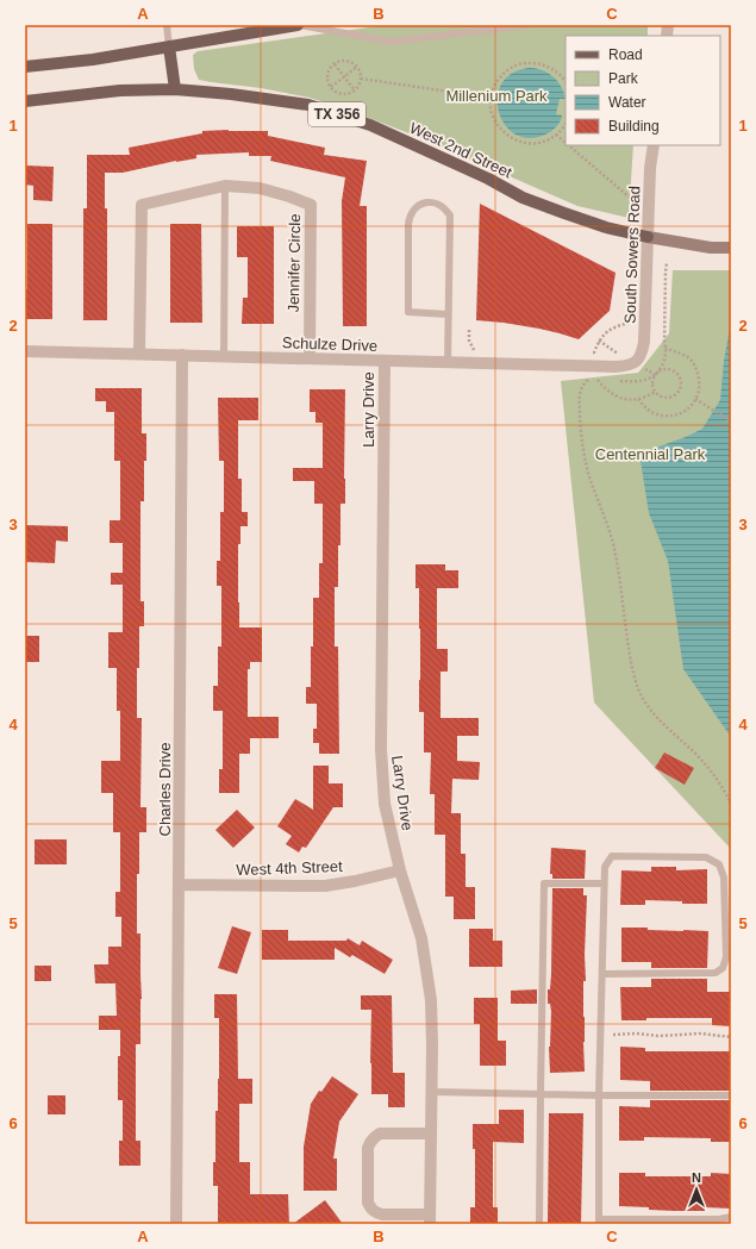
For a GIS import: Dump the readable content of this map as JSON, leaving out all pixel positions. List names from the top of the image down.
{
  "streets": {
    "main road": ["TX 356", "West 2nd Street"],
    "street": [
      "South Sowers Road",
      "Jennifer Circle",
      "Schulze Drive",
      "Larry Drive",
      "Charles Drive",
      "West 4th Street"
    ]
  },
  "crossings": [
    ["TX 356", "West 2nd Street"],
    ["West 2nd Street", "South Sowers Road"],
    ["South Sowers Road", "Schulze Drive"],
    ["Jennifer Circle", "Schulze Drive"],
    ["Schulze Drive", "Larry Drive"],
    ["Schulze Drive", "Charles Drive"],
    ["Larry Drive", "West 4th Street"],
    ["Charles Drive", "West 4th Street"]
  ],
  "parks": ["Millenium Park", "Centennial Park"],
  "legend": [
    "Road",
    "Park",
    "Water",
    "Building"
  ],
  "north": "top",
  "grid": {
    "columns": ["A", "B", "C"],
    "rows": [
      "1",
      "2",
      "3",
      "4",
      "5",
      "6"
    ]
  }
}
